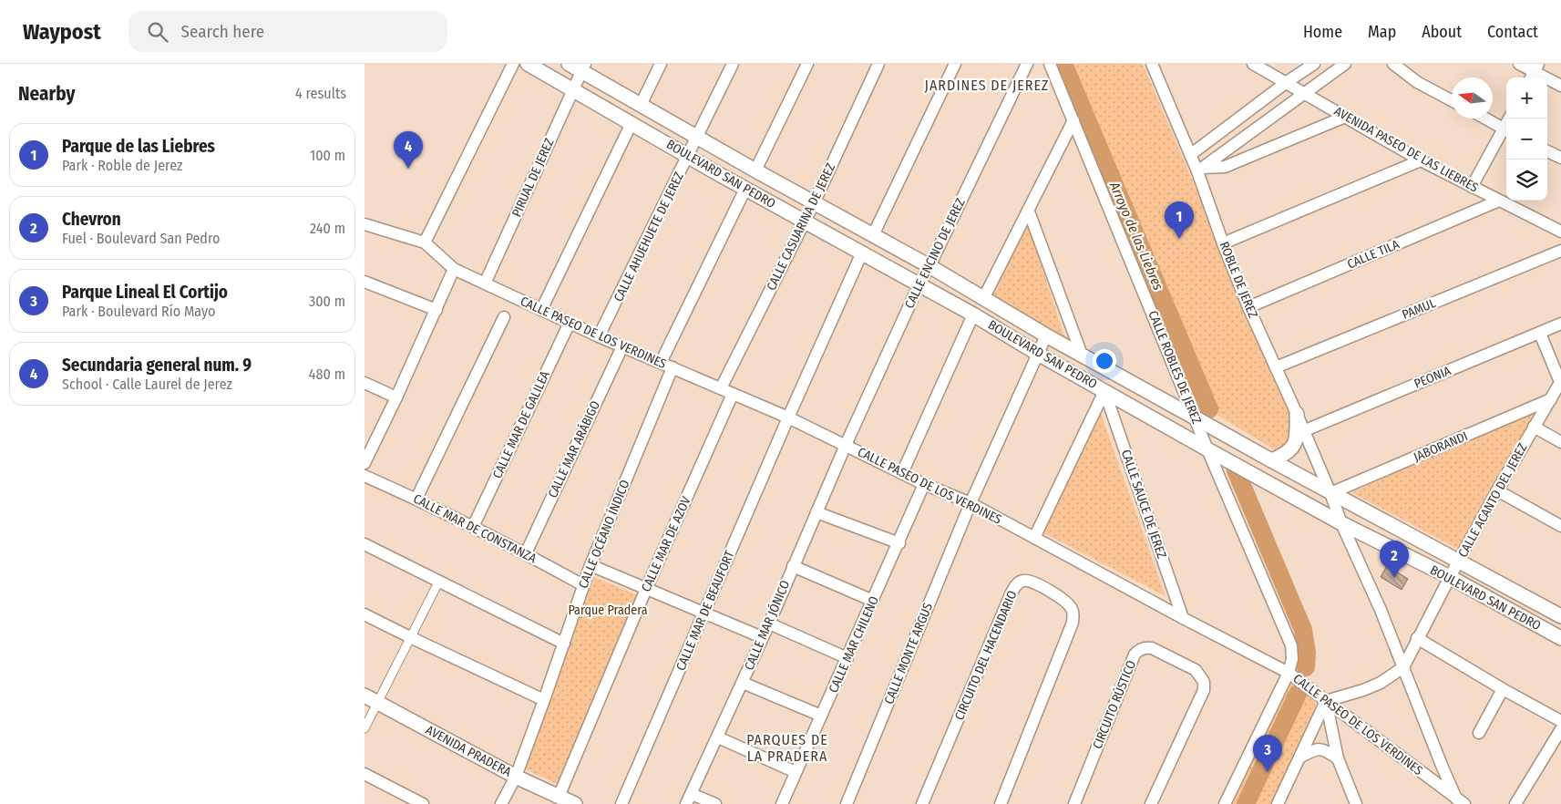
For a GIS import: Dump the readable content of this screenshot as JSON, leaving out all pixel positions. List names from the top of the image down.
{
  "streets": {
    "street": [
      "AVENIDA PASEO DE LAS LIEBRES",
      "BOULEVARD SAN PEDRO",
      "PIRUAL DE JEREZ",
      "CALLE CASUARINA DE JEREZ",
      "CALLE AHUEHUETE DE JEREZ",
      "CALLE ENCINO DE JEREZ",
      "CALLE TILA",
      "ROBLE DE JEREZ",
      "PAMUL",
      "CALLE PASEO DE LOS VERDINES",
      "CALLE ROBLES DE JEREZ",
      "PEONIA",
      "CALLE MAR DE GALILEA",
      "JABORANDI",
      "CALLE MAR ARÁBIGO",
      "CALLE ACANTO DEL JEREZ",
      "CALLE SAUCE DE JEREZ",
      "CALLE MAR DE CONSTANZA",
      "CALLE OCÉANO ÍNDICO",
      "CALLE MAR DE AZOV",
      "CALLE MAR DE BEAUFORT",
      "CALLE MAR JÓNICO",
      "CALLE MAR CHILENO",
      "CALLE MONTE ARGUS",
      "CIRCUITO DEL HACENDARIO",
      "CIRCUITO RÚSTICO",
      "AVENIDA PRADERA"
    ]
  },
  "crossings": [
    ["AVENIDA PASEO DE LAS LIEBRES", "CALLE TILA"],
    ["BOULEVARD SAN PEDRO", "PIRUAL DE JEREZ"],
    ["BOULEVARD SAN PEDRO", "CALLE CASUARINA DE JEREZ"],
    ["BOULEVARD SAN PEDRO", "CALLE AHUEHUETE DE JEREZ"],
    ["BOULEVARD SAN PEDRO", "CALLE ENCINO DE JEREZ"],
    ["BOULEVARD SAN PEDRO", "ROBLE DE JEREZ"],
    ["BOULEVARD SAN PEDRO", "CALLE ROBLES DE JEREZ"],
    ["BOULEVARD SAN PEDRO", "JABORANDI"],
    ["BOULEVARD SAN PEDRO", "CALLE ACANTO DEL JEREZ"],
    ["BOULEVARD SAN PEDRO", "CALLE SAUCE DE JEREZ"],
    ["BOULEVARD SAN PEDRO", "CALLE MAR DE BEAUFORT"],
    ["BOULEVARD SAN PEDRO", "CALLE MONTE ARGUS"],
    ["PIRUAL DE JEREZ", "CALLE PASEO DE LOS VERDINES"],
    ["CALLE CASUARINA DE JEREZ", "CALLE PASEO DE LOS VERDINES"],
    ["CALLE AHUEHUETE DE JEREZ", "CALLE PASEO DE LOS VERDINES"],
    ["CALLE ENCINO DE JEREZ", "CALLE PASEO DE LOS VERDINES"],
    ["CALLE ENCINO DE JEREZ", "CALLE MAR JÓNICO"],
    ["CALLE TILA", "ROBLE DE JEREZ"],
    ["ROBLE DE JEREZ", "PAMUL"],
    ["ROBLE DE JEREZ", "CALLE PASEO DE LOS VERDINES"],
    ["ROBLE DE JEREZ", "PEONIA"],
    ["ROBLE DE JEREZ", "JABORANDI"],
    ["ROBLE DE JEREZ", "CALLE ACANTO DEL JEREZ"],
    ["CALLE PASEO DE LOS VERDINES", "CALLE ROBLES DE JEREZ"],
    ["CALLE PASEO DE LOS VERDINES", "CALLE MAR DE GALILEA"],
    ["CALLE PASEO DE LOS VERDINES", "CALLE MAR ARÁBIGO"],
    ["CALLE PASEO DE LOS VERDINES", "CALLE SAUCE DE JEREZ"],
    ["CALLE PASEO DE LOS VERDINES", "CALLE OCÉANO ÍNDICO"],
    ["CALLE PASEO DE LOS VERDINES", "CALLE MAR DE AZOV"],
    ["CALLE PASEO DE LOS VERDINES", "CALLE MAR DE BEAUFORT"],
    ["CALLE PASEO DE LOS VERDINES", "CALLE MAR JÓNICO"],
    ["CALLE PASEO DE LOS VERDINES", "CALLE MAR CHILENO"],
    ["CALLE PASEO DE LOS VERDINES", "CALLE MONTE ARGUS"],
    ["CALLE MAR DE GALILEA", "CALLE MAR DE CONSTANZA"],
    ["JABORANDI", "CALLE ACANTO DEL JEREZ"],
    ["CALLE MAR ARÁBIGO", "CALLE MAR DE CONSTANZA"],
    ["CALLE MAR DE CONSTANZA", "CALLE OCÉANO ÍNDICO"],
    ["CALLE OCÉANO ÍNDICO", "AVENIDA PRADERA"],
    ["CALLE MAR DE AZOV", "AVENIDA PRADERA"]
  ],
  "districts": ["JARDINES DE JEREZ", "PARQUES DE LA PRADERA"],
  "water": ["Arroyo de las Liebres"],
  "parks": ["Parque Pradera"],
  "north": "left",
  "page": {
    "header": "Waypost",
    "search": "Search here",
    "nav": [
      "Home",
      "Map",
      "About",
      "Contact"
    ],
    "heading": ["Nearby", "4 results"],
    "map_buttons": ["+", "−"],
    "list": [
      {
        "mark": "1",
        "name": "Parque de las Liebres",
        "note": "Park · Roble de Jerez",
        "value": "100 m"
      },
      {
        "mark": "2",
        "name": "Chevron",
        "note": "Fuel · Boulevard San Pedro",
        "value": "240 m"
      },
      {
        "mark": "3",
        "name": "Parque Lineal El Cortijo",
        "note": "Park · Boulevard Río Mayo",
        "value": "300 m"
      },
      {
        "mark": "4",
        "name": "Secundaria general num. 9",
        "note": "School · Calle Laurel de Jerez",
        "value": "480 m"
      }
    ],
    "pins": [
      "4",
      "1",
      "2",
      "3"
    ]
  }
}
